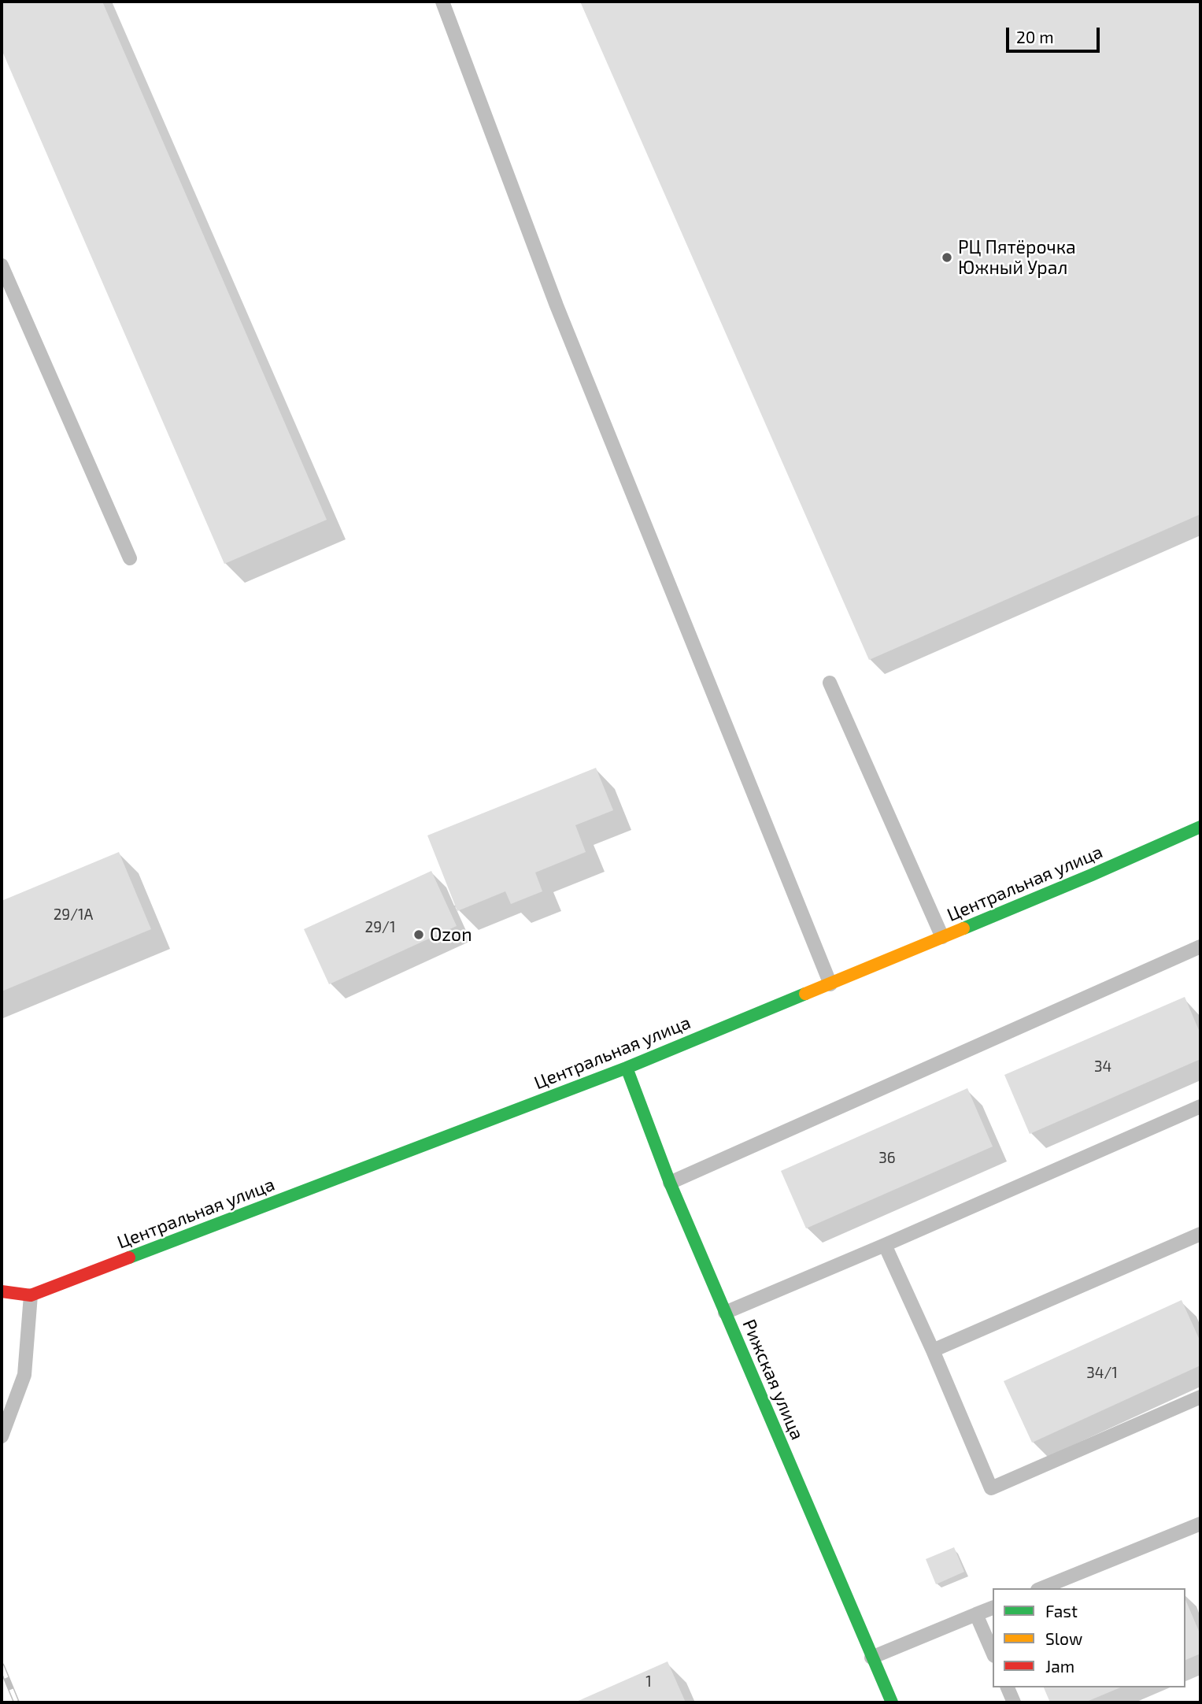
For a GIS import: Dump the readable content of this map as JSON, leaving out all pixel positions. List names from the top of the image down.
{
  "streets": {
    "street": ["Центральная улица", "Рижская улица"]
  },
  "crossings": [
    ["Центральная улица", "Рижская улица"]
  ],
  "places": ["РЦ Пятёрочка Южный Урал", "Ozon"],
  "house_numbers": [
    "29/1А",
    "29/1",
    "34",
    "36",
    "34/1",
    "1"
  ],
  "legend": ["Fast", "Slow", "Jam"],
  "scale_bar": "20 m"
}
